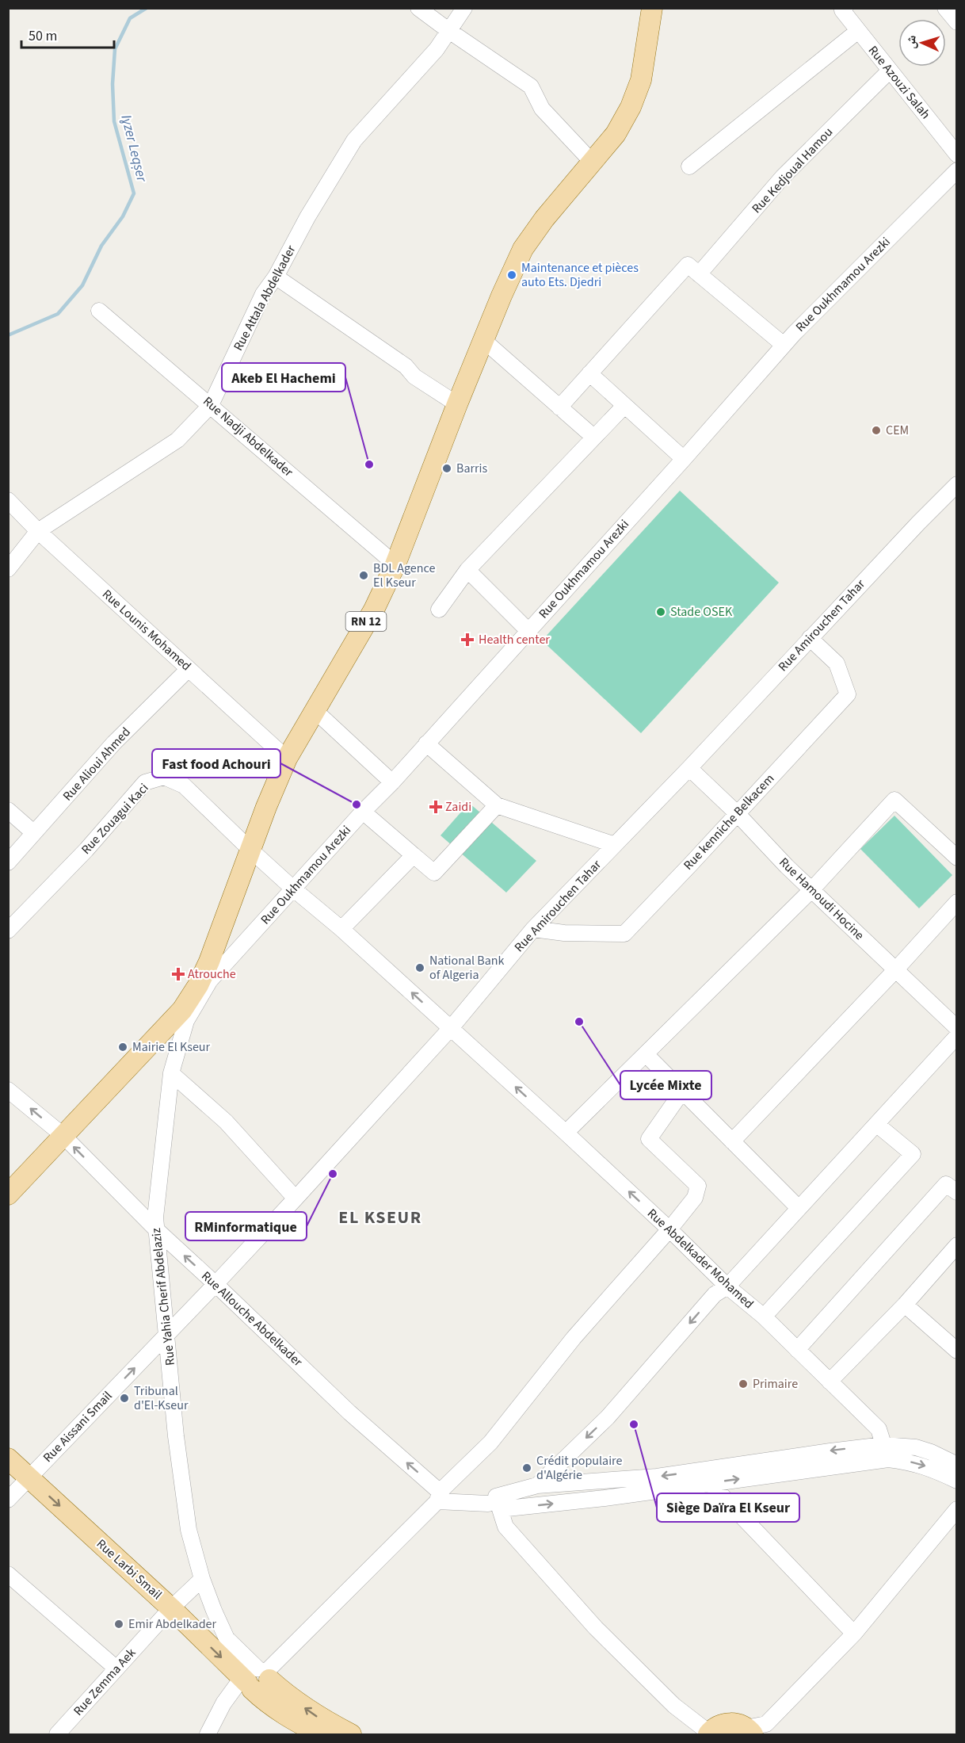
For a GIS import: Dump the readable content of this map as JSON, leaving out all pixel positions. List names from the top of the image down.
{
  "streets": {
    "main road": ["RN 12", "Rue Larbi Smail"],
    "street": [
      "Rue Azouzi Salah",
      "Rue Kedjoual Hamou",
      "Rue Oukhmamou Arezki",
      "Rue Attala Abdelkader",
      "Rue Nadji Abdelkader",
      "Rue Amirouchen Tahar",
      "Rue Lounis Mohamed",
      "Rue Alioui Ahmed",
      "Rue Zouagui Kaci",
      "Rue kenniche Belkacem",
      "Rue Hamoudi Hocine",
      "Rue Abdelkader Mohamed",
      "Rue Yahia Cherif Abdelaziz",
      "Rue Allouche Abdelkader",
      "Rue Aissani Smail",
      "Rue Zemma Aek"
    ]
  },
  "crossings": [
    ["Rue Azouzi Salah", "Rue Kedjoual Hamou"],
    ["Rue Oukhmamou Arezki", "Rue Zouagui Kaci"],
    ["Rue Oukhmamou Arezki", "Rue Yahia Cherif Abdelaziz"],
    ["Rue Attala Abdelkader", "Rue Nadji Abdelkader"],
    ["Rue Attala Abdelkader", "Rue Lounis Mohamed"],
    ["Rue Nadji Abdelkader", "RN 12"],
    ["RN 12", "Rue Lounis Mohamed"],
    ["RN 12", "Rue Alioui Ahmed"],
    ["RN 12", "Rue Zouagui Kaci"],
    ["RN 12", "Rue Allouche Abdelkader"],
    ["Rue Amirouchen Tahar", "Rue kenniche Belkacem"],
    ["Rue Amirouchen Tahar", "Rue Hamoudi Hocine"],
    ["Rue Amirouchen Tahar", "Rue Abdelkader Mohamed"],
    ["Rue Amirouchen Tahar", "Rue Yahia Cherif Abdelaziz"],
    ["Rue Amirouchen Tahar", "Rue Allouche Abdelkader"],
    ["Rue Amirouchen Tahar", "Rue Aissani Smail"],
    ["Rue Lounis Mohamed", "Rue Alioui Ahmed"],
    ["Rue Zouagui Kaci", "Rue Abdelkader Mohamed"],
    ["Rue kenniche Belkacem", "Rue Hamoudi Hocine"],
    ["Rue Yahia Cherif Abdelaziz", "Rue Allouche Abdelkader"],
    ["Rue Yahia Cherif Abdelaziz", "Rue Aissani Smail"],
    ["Rue Yahia Cherif Abdelaziz", "Rue Larbi Smail"],
    ["Rue Yahia Cherif Abdelaziz", "Rue Zemma Aek"],
    ["Rue Aissani Smail", "Rue Larbi Smail"],
    ["Rue Larbi Smail", "Rue Zemma Aek"]
  ],
  "one_way": ["Rue Allouche Abdelkader", "Rue Aissani Smail", "Rue Larbi Smail"],
  "districts": ["EL KSEUR"],
  "water": ["Iɣzer Leqṣer"],
  "places": {
    "other": [
      "Maintenance et pièces auto Ets. Djedri",
      "CEM",
      "Akeb El Hachemi",
      "Barris",
      "BDL Agence El Kseur",
      "Stade OSEK",
      "Fast food Achouri",
      "National Bank of Algeria",
      "Lycée Mixte",
      "Mairie El Kseur",
      "RMinformatique",
      "Primaire",
      "Tribunal d'El-Kseur",
      "Siège Daïra El Kseur",
      "Crédit populaire d'Algérie",
      "Emir Abdelkader"
    ],
    "health": ["Health center", "Zaidi", "Atrouche"]
  },
  "scale_bar": "50 m",
  "north": "left"
}
